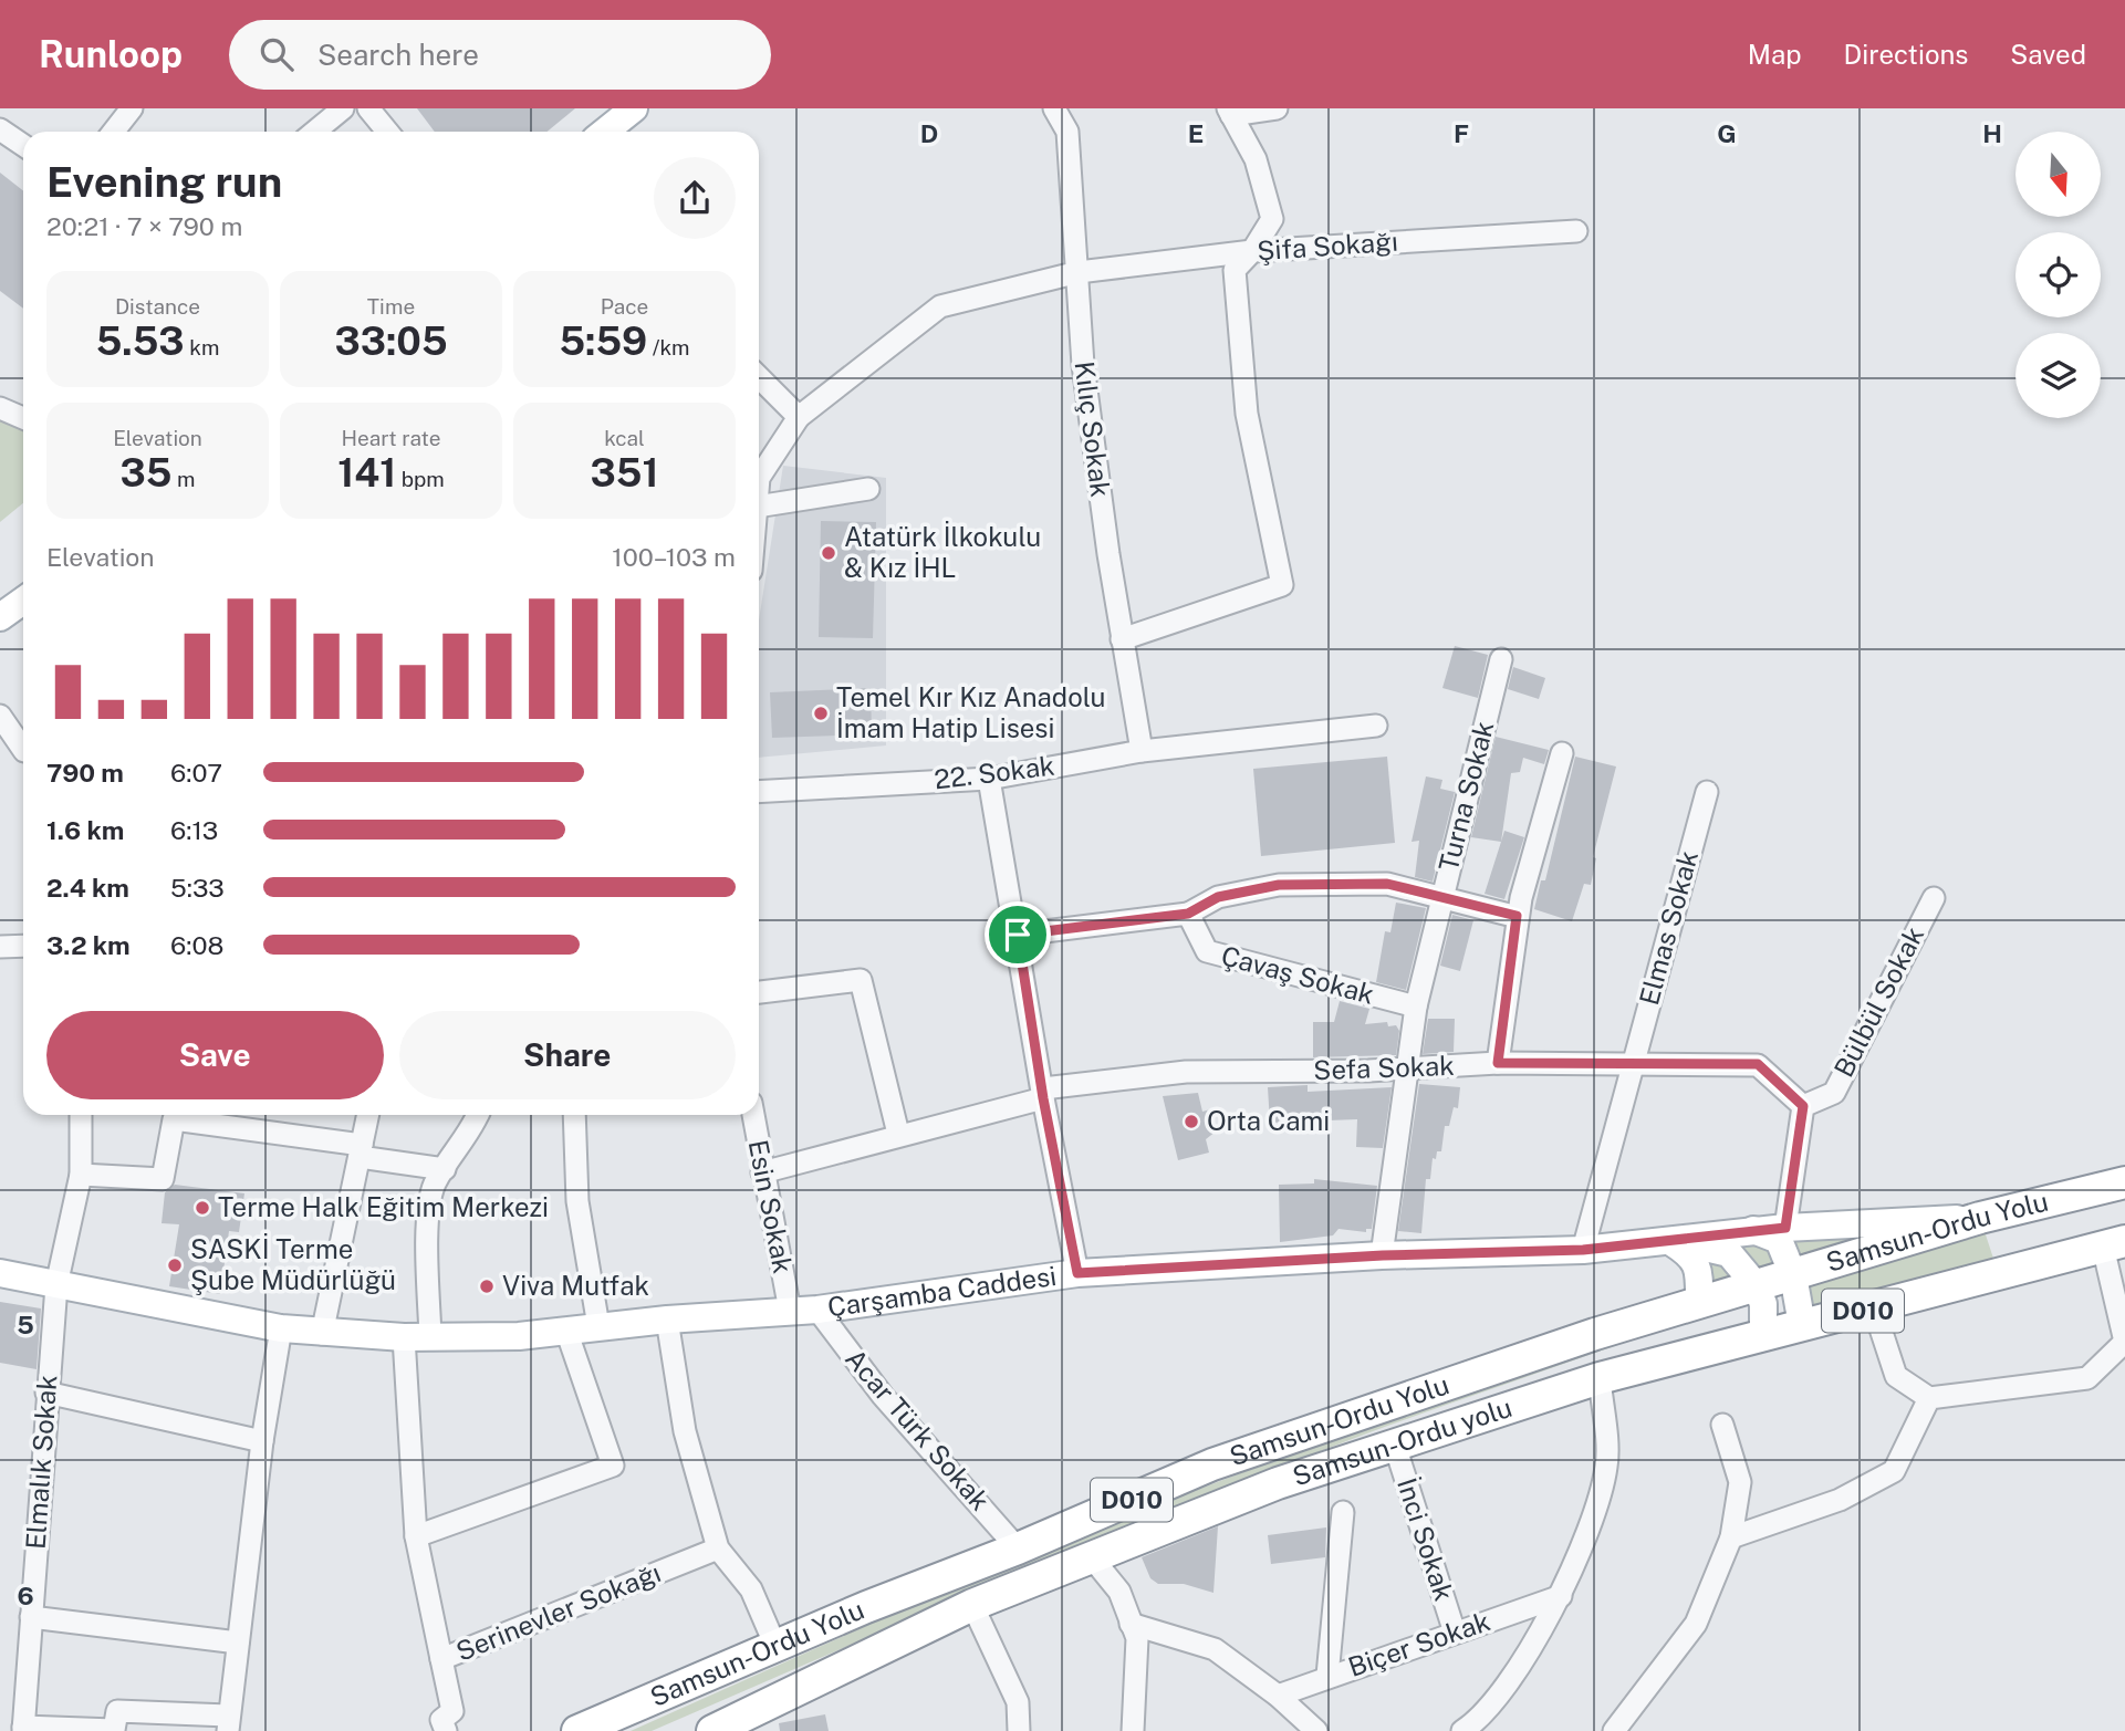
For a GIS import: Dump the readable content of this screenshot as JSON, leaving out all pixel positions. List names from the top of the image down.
{
  "streets": {
    "highway": ["Samsun-Ordu Yolu", "D010", "Samsun-Ordu yolu"],
    "main road": ["Çarşamba Caddesi"],
    "street": [
      "Şifa Sokağı",
      "Kılıç Sokak",
      "22. Sokak",
      "Turna Sokak",
      "Elmas Sokak",
      "Çavaş Sokak",
      "Bülbül Sokak",
      "Sefa Sokak",
      "Esin Sokak",
      "Acar Türk Sokak",
      "Elmalık Sokak",
      "İnci Sokak",
      "Serinevler Sokağı",
      "Biçer Sokak"
    ]
  },
  "crossings": [
    ["Şifa Sokağı", "Kılıç Sokak"],
    ["Kılıç Sokak", "22. Sokak"],
    ["Turna Sokak", "Çavaş Sokak"],
    ["Turna Sokak", "Sefa Sokak"],
    ["Turna Sokak", "Çarşamba Caddesi"],
    ["Elmas Sokak", "Sefa Sokak"],
    ["Elmas Sokak", "Çarşamba Caddesi"],
    ["Bülbül Sokak", "Sefa Sokak"],
    ["Sefa Sokak", "Esin Sokak"],
    ["Esin Sokak", "Çarşamba Caddesi"],
    ["Samsun-Ordu Yolu", "Çarşamba Caddesi"],
    ["Samsun-Ordu Yolu", "Acar Türk Sokak"],
    ["Çarşamba Caddesi", "Acar Türk Sokak"],
    ["Çarşamba Caddesi", "Elmalık Sokak"],
    ["Çarşamba Caddesi", "Serinevler Sokağı"],
    ["Samsun-Ordu yolu", "İnci Sokak"],
    ["İnci Sokak", "Biçer Sokak"]
  ],
  "places": [
    "Atatürk İlkokulu & Kız İHL",
    "Temel Kır Kız Anadolu İmam Hatip Lisesi",
    "Orta Cami",
    "Terme Halk Eğitim Merkezi",
    "SASKİ Terme Şube Müdürlüğü",
    "Viva Mutfak"
  ],
  "north": "bottom",
  "page": {
    "header": "Runloop",
    "search": "Search here",
    "nav": ["Map", "Directions", "Saved"],
    "heading": ["Evening run", "20:21 · 7 × 790 m"],
    "stats": [
      ["Distance", "5.53 km"],
      ["Time", "33:05"],
      ["Pace", "5:59 /km"],
      ["Elevation", "35 m"],
      ["Heart rate", "141 bpm"],
      ["kcal", "351"]
    ],
    "chart": ["Elevation", "100–103 m"],
    "list": [
      {
        "name": "790 m",
        "note": "6:07"
      },
      {
        "name": "1.6 km",
        "note": "6:13"
      },
      {
        "name": "2.4 km",
        "note": "5:33"
      },
      {
        "name": "3.2 km",
        "note": "6:08"
      }
    ],
    "buttons": ["Save", "Share"]
  },
  "grid": {
    "columns": [
      "D",
      "E",
      "F",
      "G",
      "H"
    ],
    "rows": ["5", "6"]
  }
}
